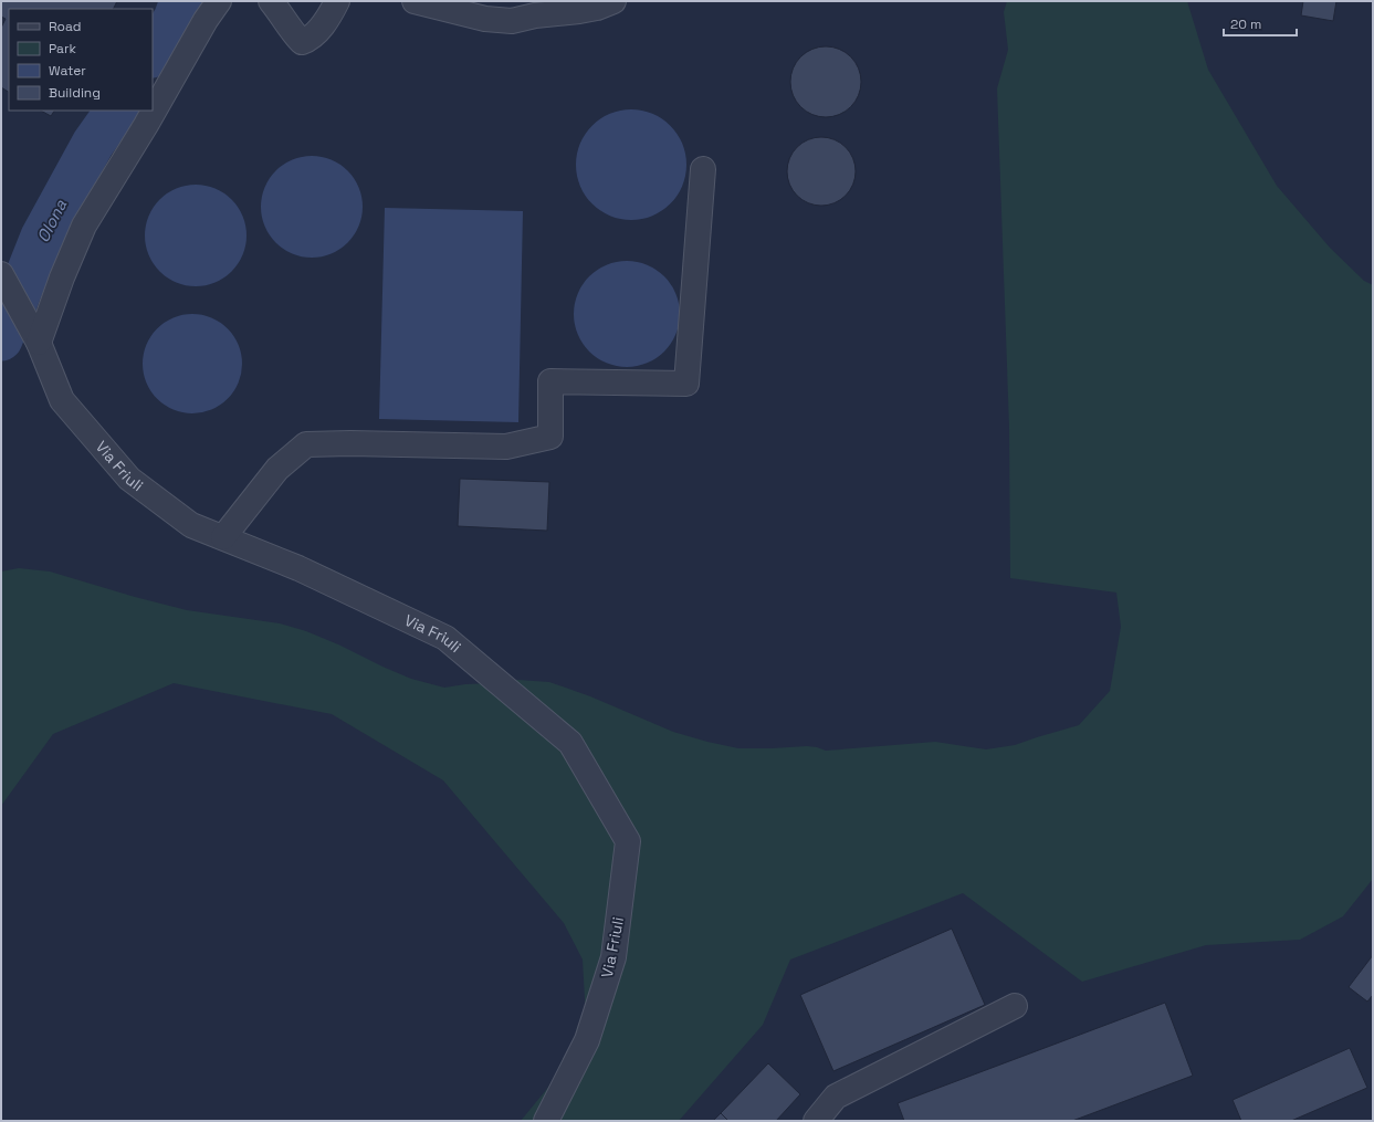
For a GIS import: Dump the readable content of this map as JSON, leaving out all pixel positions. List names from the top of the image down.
{
  "streets": {
    "street": ["Via Friuli"]
  },
  "water": ["Olona"],
  "legend": [
    "Road",
    "Park",
    "Water",
    "Building"
  ],
  "scale_bar": "20 m"
}
